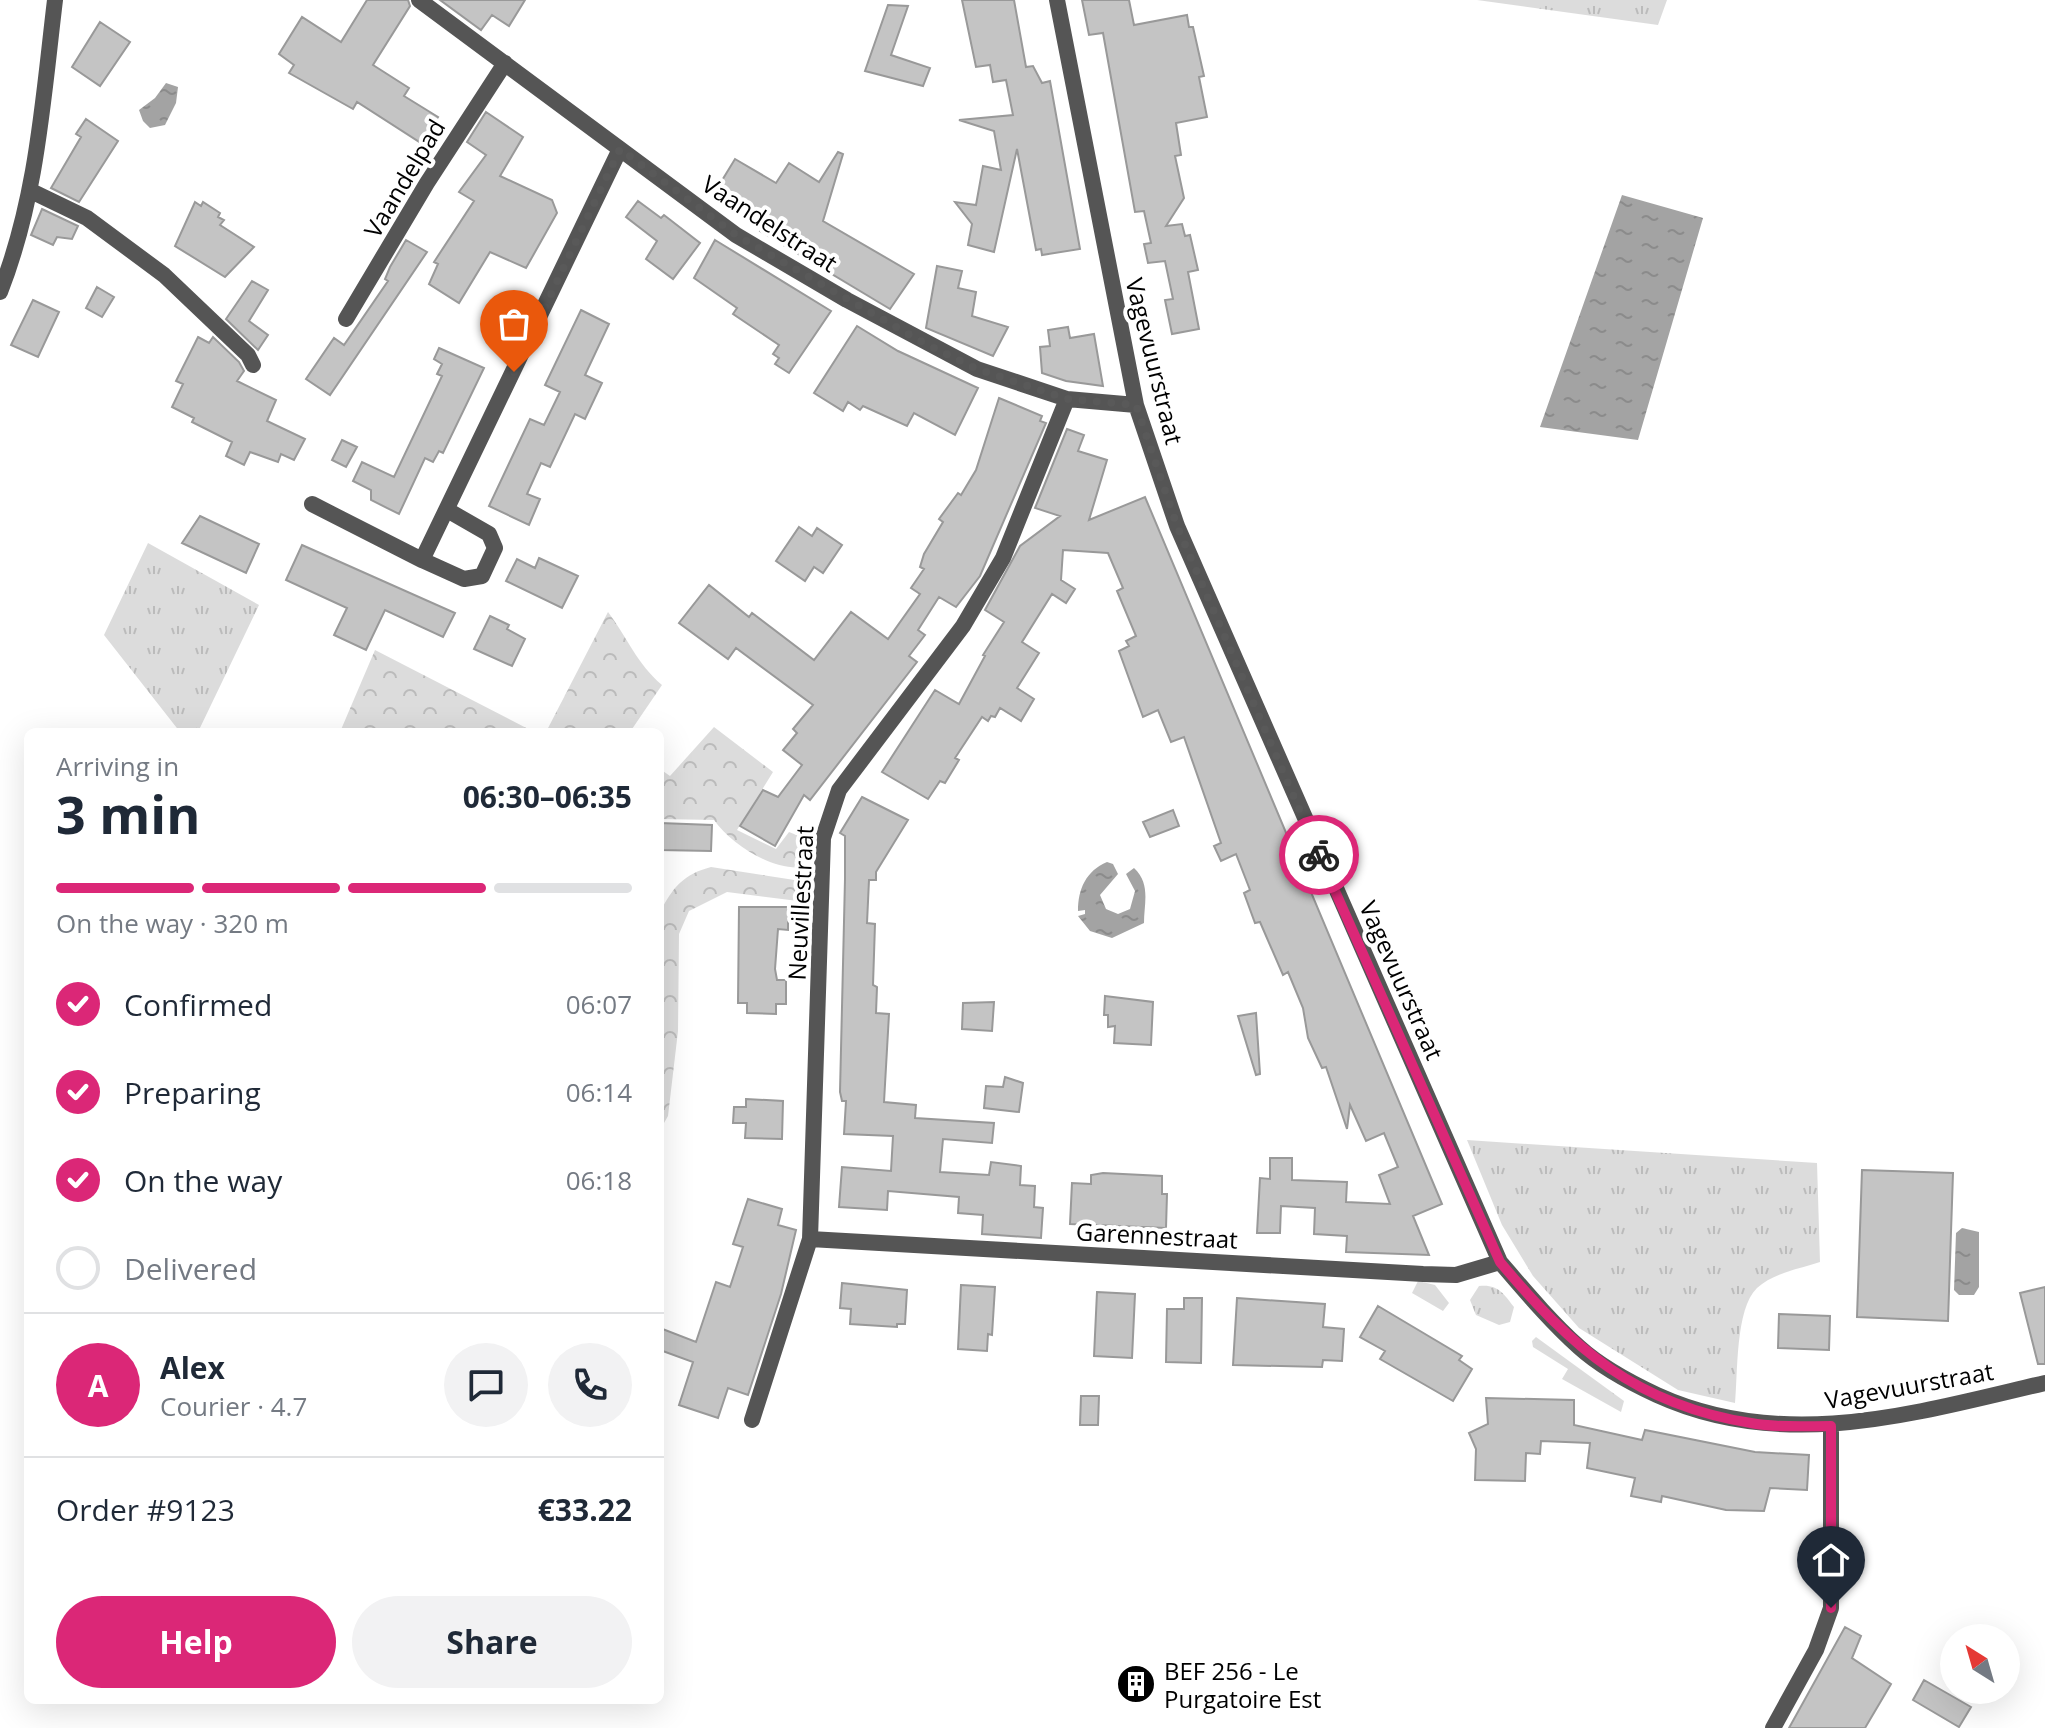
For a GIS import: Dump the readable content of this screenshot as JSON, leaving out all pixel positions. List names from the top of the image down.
{
  "streets": {
    "street": [
      "Vaandelpad",
      "Vaandelstraat",
      "Vagevuurstraat",
      "Neuvillestraat",
      "Garennestraat"
    ]
  },
  "crossings": [
    ["Vaandelpad", "Vaandelstraat"],
    ["Vaandelstraat", "Vagevuurstraat"],
    ["Vaandelstraat", "Neuvillestraat"],
    ["Vagevuurstraat", "Garennestraat"],
    ["Neuvillestraat", "Garennestraat"]
  ],
  "places": {
    "building": ["BEF 256 - Le Purgatoire Est"]
  },
  "north": "top left",
  "page": {
    "heading": ["3 min", "Arriving in", "06:30–06:35"],
    "panel": [
      "Alex",
      "Courier · 4.7",
      "Order #9123",
      "€33.22"
    ],
    "bar": "On the way · 320 m",
    "list": [
      ["Confirmed", "06:07"],
      ["Preparing", "06:14"],
      ["On the way", "06:18"],
      "Delivered"
    ],
    "round": "A",
    "buttons": ["Help", "Share"]
  }
}
